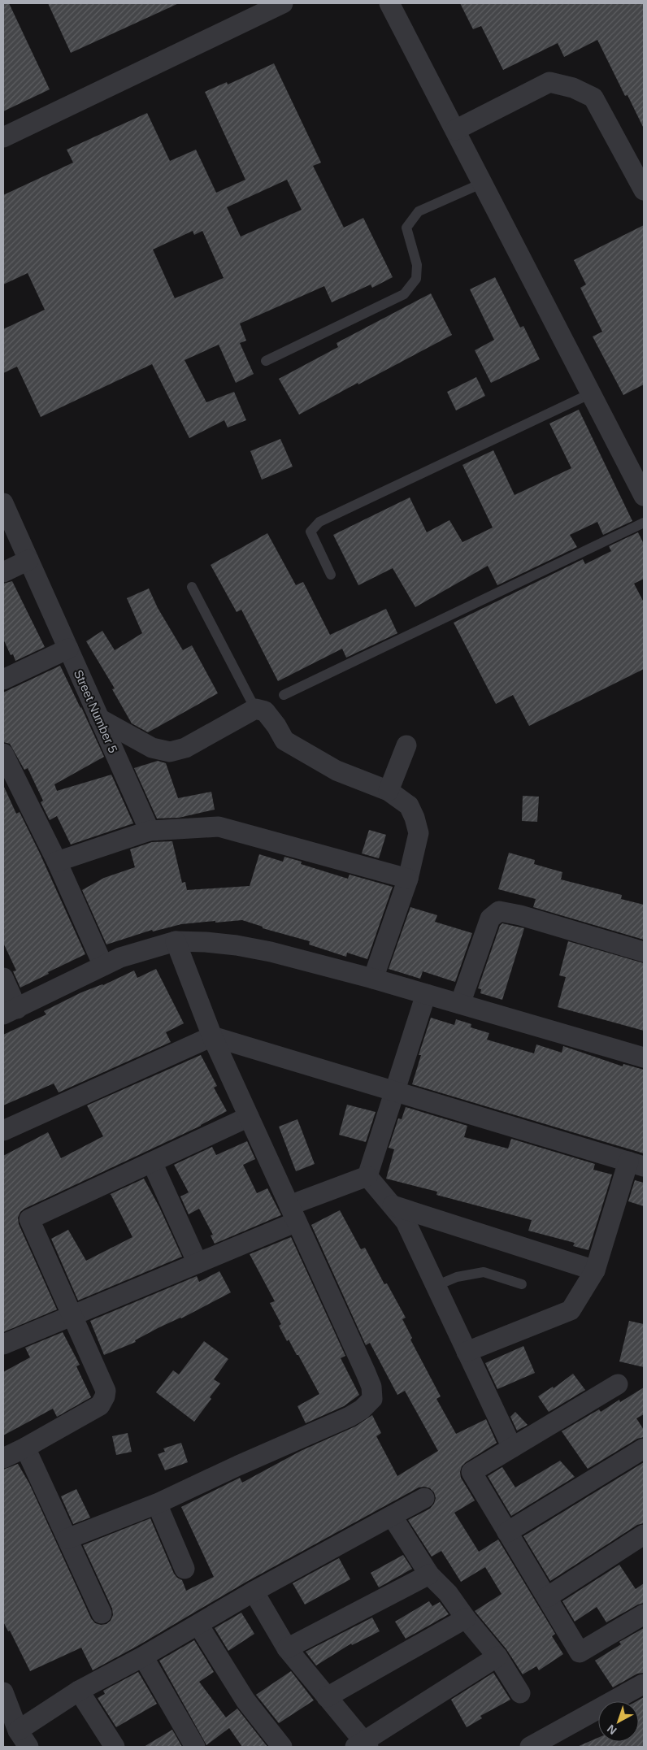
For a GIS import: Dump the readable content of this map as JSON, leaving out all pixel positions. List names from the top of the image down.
{
  "streets": {
    "street": ["Street Number 5"]
  },
  "north": "bottom left"
}
